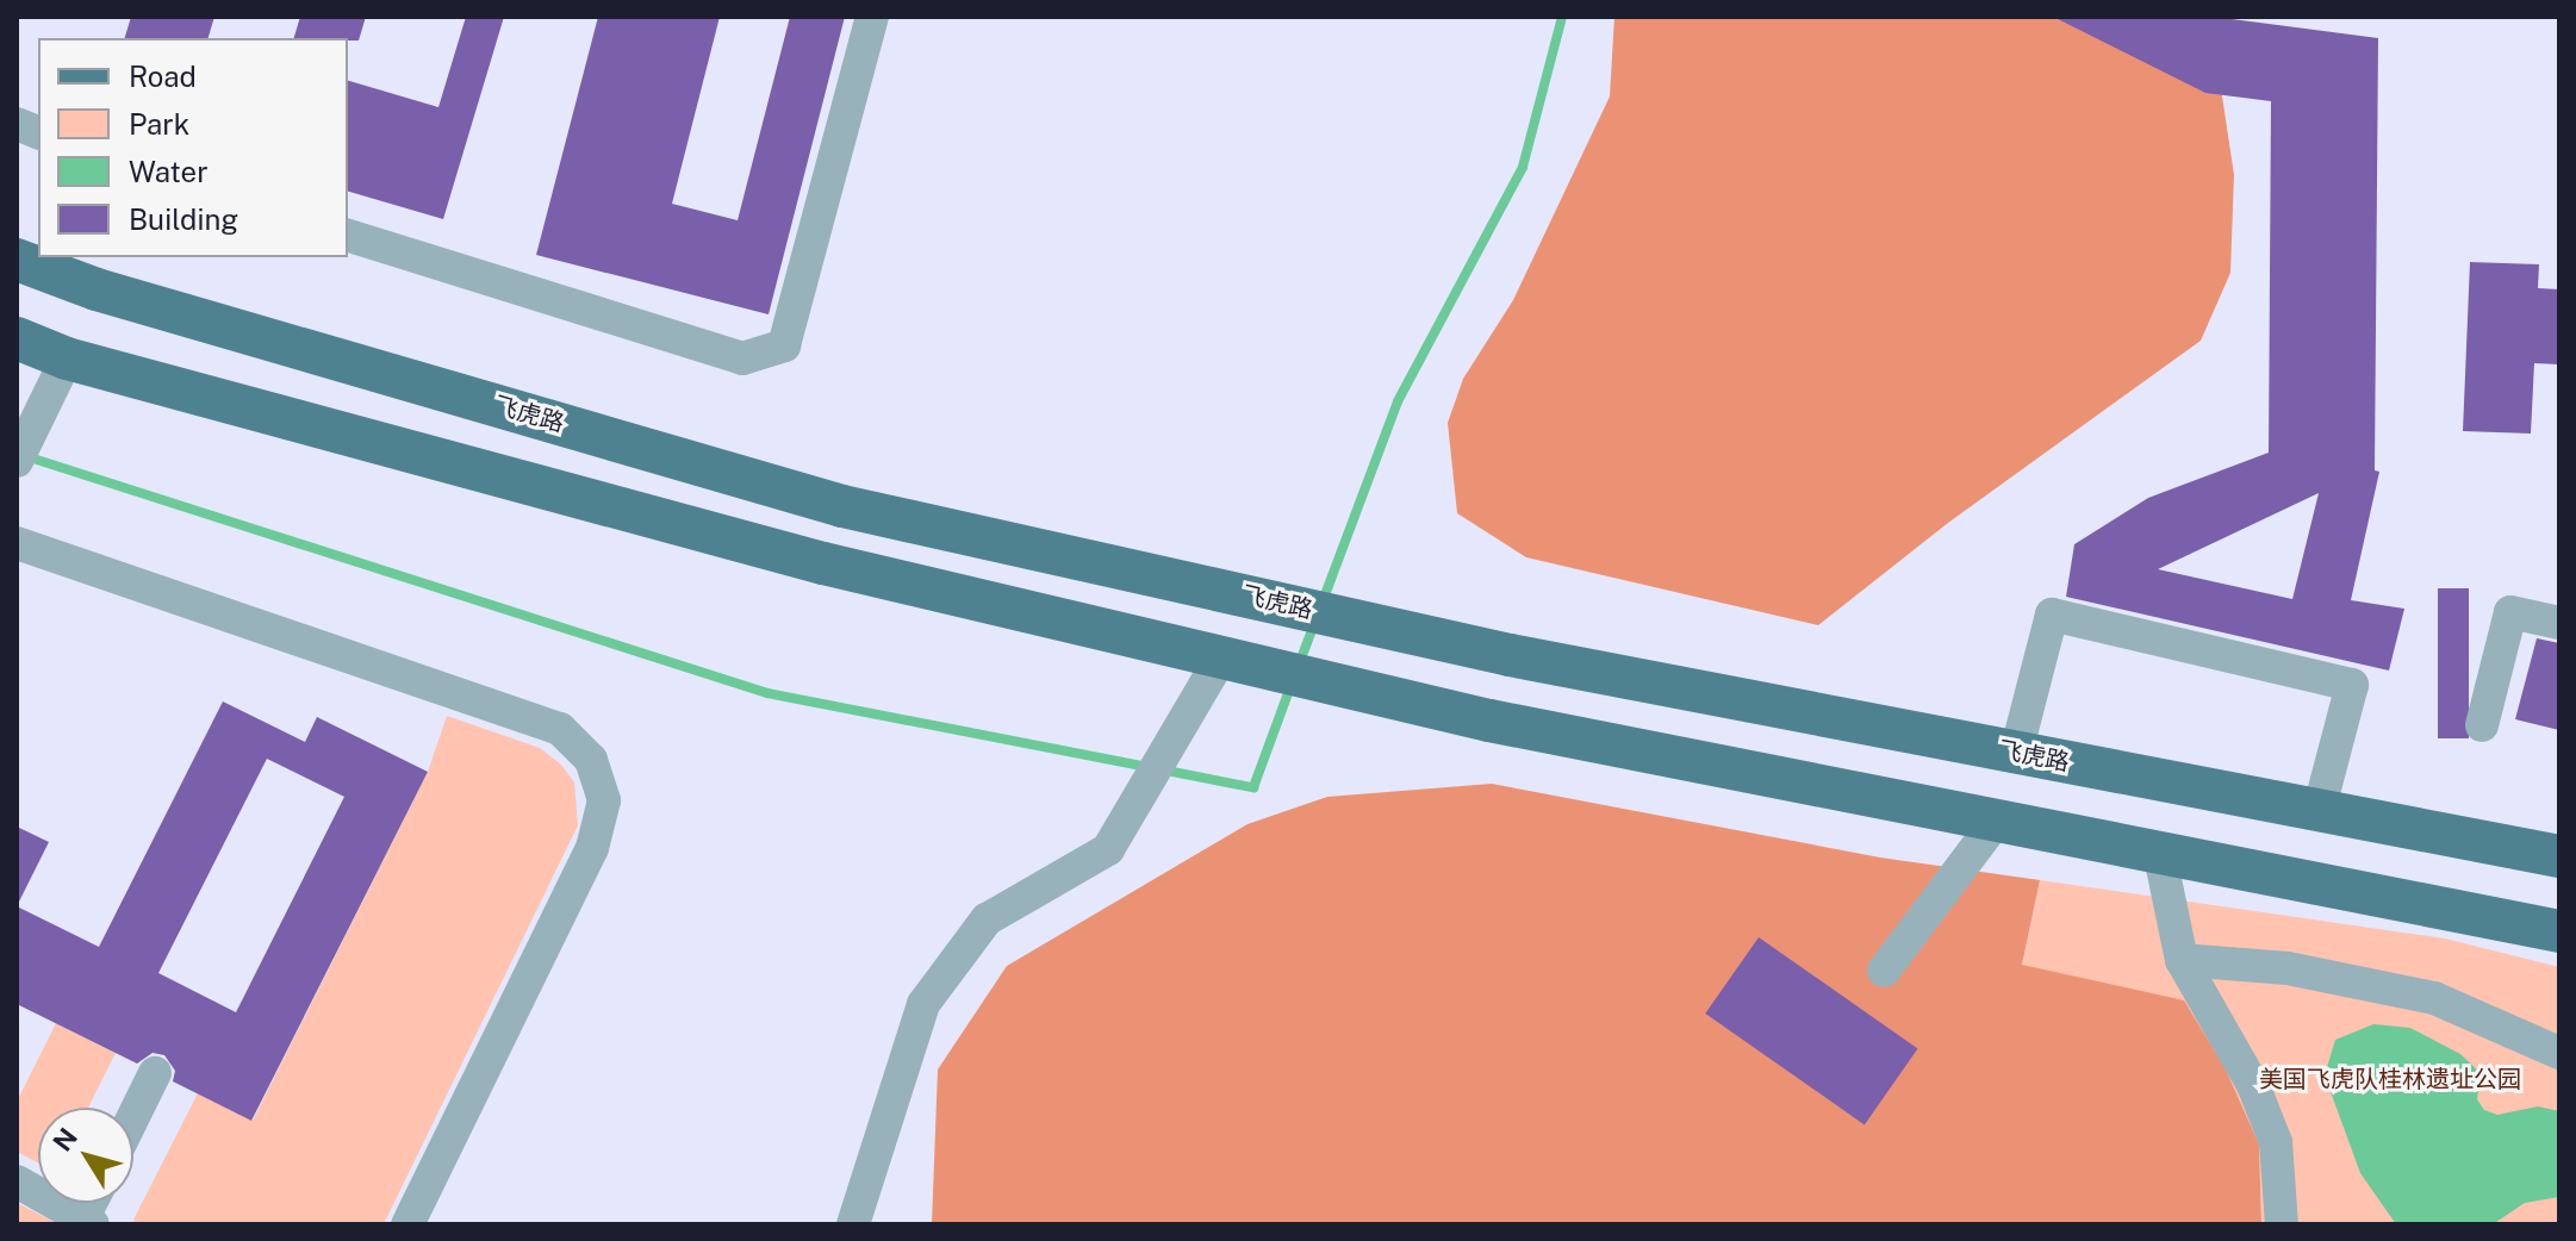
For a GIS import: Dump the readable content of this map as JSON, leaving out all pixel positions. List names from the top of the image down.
{
  "streets": {
    "main road": ["飞虎路"]
  },
  "parks": ["美国飞虎队桂林遗址公园"],
  "legend": [
    "Road",
    "Park",
    "Water",
    "Building"
  ],
  "north": "top left"
}
